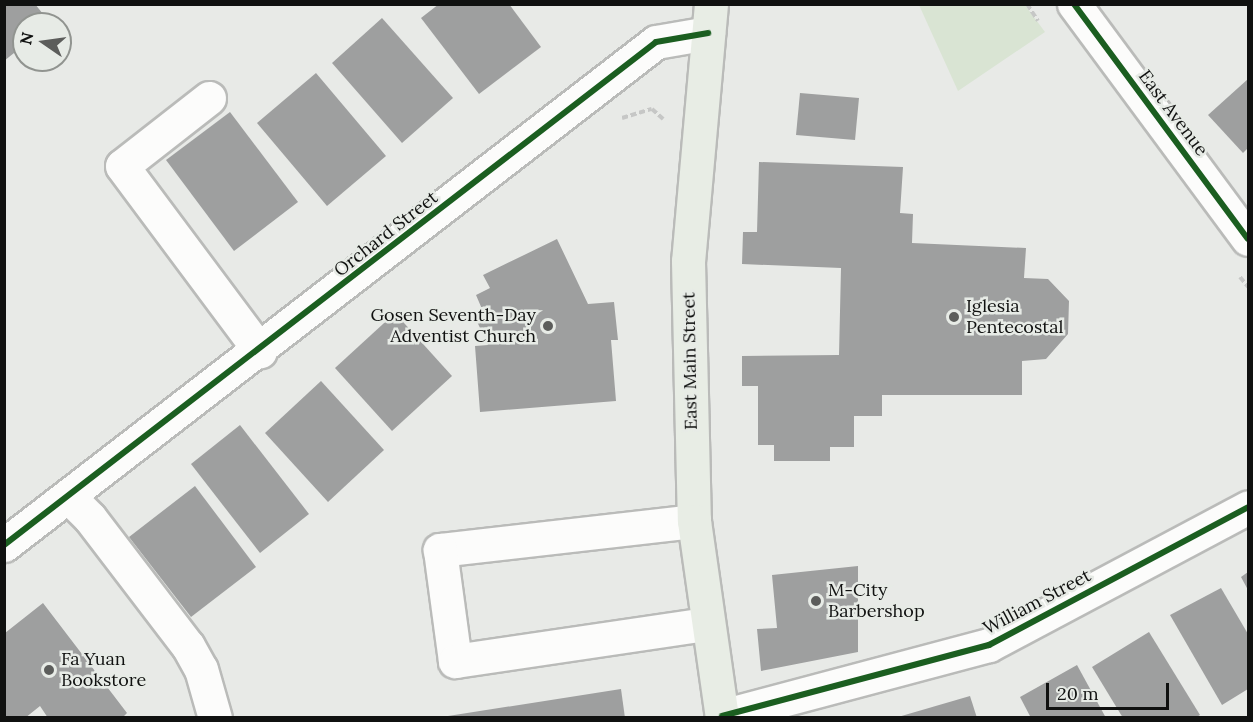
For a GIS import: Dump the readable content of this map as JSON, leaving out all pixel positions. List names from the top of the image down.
{
  "streets": {
    "main road": ["East Main Street"],
    "street": ["East Avenue", "Orchard Street", "William Street"]
  },
  "crossings": [
    ["Orchard Street", "East Main Street"],
    ["East Main Street", "William Street"]
  ],
  "places": [
    "Iglesia Pentecostal",
    "Gosen Seventh-Day Adventist Church",
    "M-City Barbershop",
    "Fa Yuan Bookstore"
  ],
  "scale_bar": "20 m",
  "north": "left"
}
